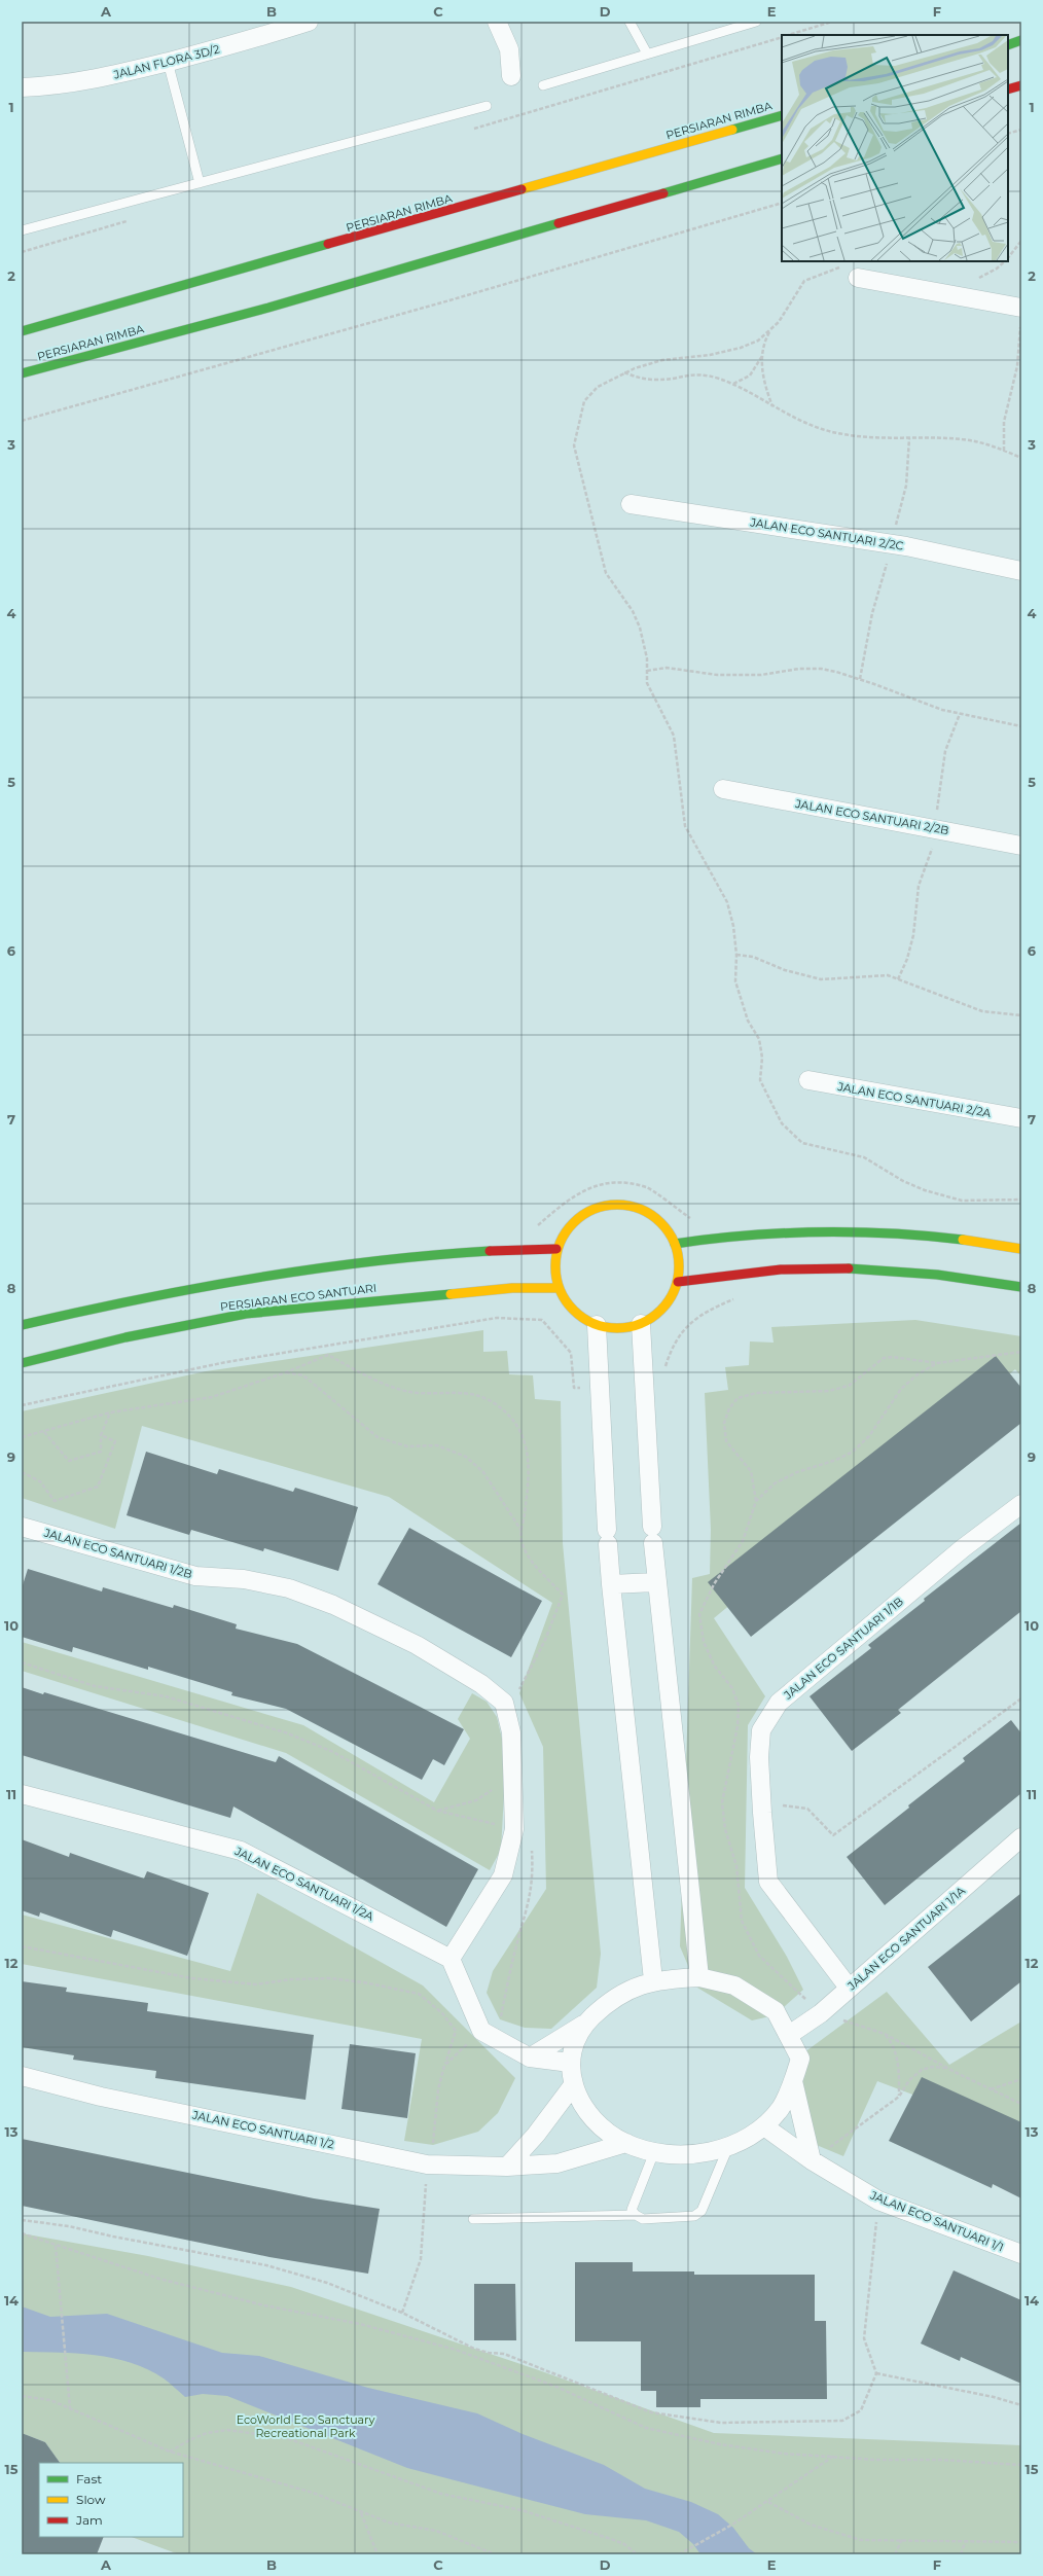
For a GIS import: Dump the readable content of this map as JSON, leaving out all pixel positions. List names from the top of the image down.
{
  "streets": {
    "street": [
      "JALAN FLORA 3D/2",
      "PERSIARAN RIMBA",
      "JALAN ECO SANTUARI 2/2C",
      "JALAN ECO SANTUARI 2/2B",
      "JALAN ECO SANTUARI 2/2A",
      "PERSIARAN ECO SANTUARI",
      "JALAN ECO SANTUARI 1/2B",
      "JALAN ECO SANTUARI 1/1B",
      "JALAN ECO SANTUARI 1/2A",
      "JALAN ECO SANTUARI 1/1A",
      "JALAN ECO SANTUARI 1/2",
      "JALAN ECO SANTUARI 1/1"
    ]
  },
  "crossings": [
    ["JALAN ECO SANTUARI 1/2B", "JALAN ECO SANTUARI 1/2A"],
    ["JALAN ECO SANTUARI 1/1B", "JALAN ECO SANTUARI 1/1A"]
  ],
  "parks": ["EcoWorld Eco Sanctuary Recreational Park"],
  "legend": ["Fast", "Slow", "Jam"],
  "grid": {
    "columns": [
      "A",
      "B",
      "C",
      "D",
      "E",
      "F"
    ],
    "rows": [
      "1",
      "2",
      "3",
      "4",
      "5",
      "6",
      "7",
      "8",
      "9",
      "10",
      "11",
      "12",
      "13",
      "14",
      "15"
    ]
  }
}
